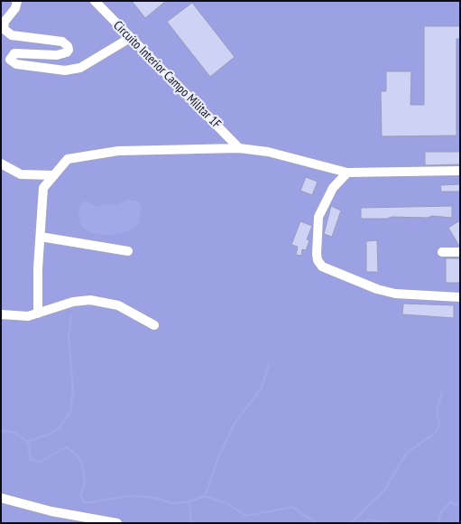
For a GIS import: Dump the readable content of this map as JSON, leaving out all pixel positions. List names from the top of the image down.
{
  "streets": {
    "street": ["Circuito Interior Campo Militar 1F"]
  }
}
